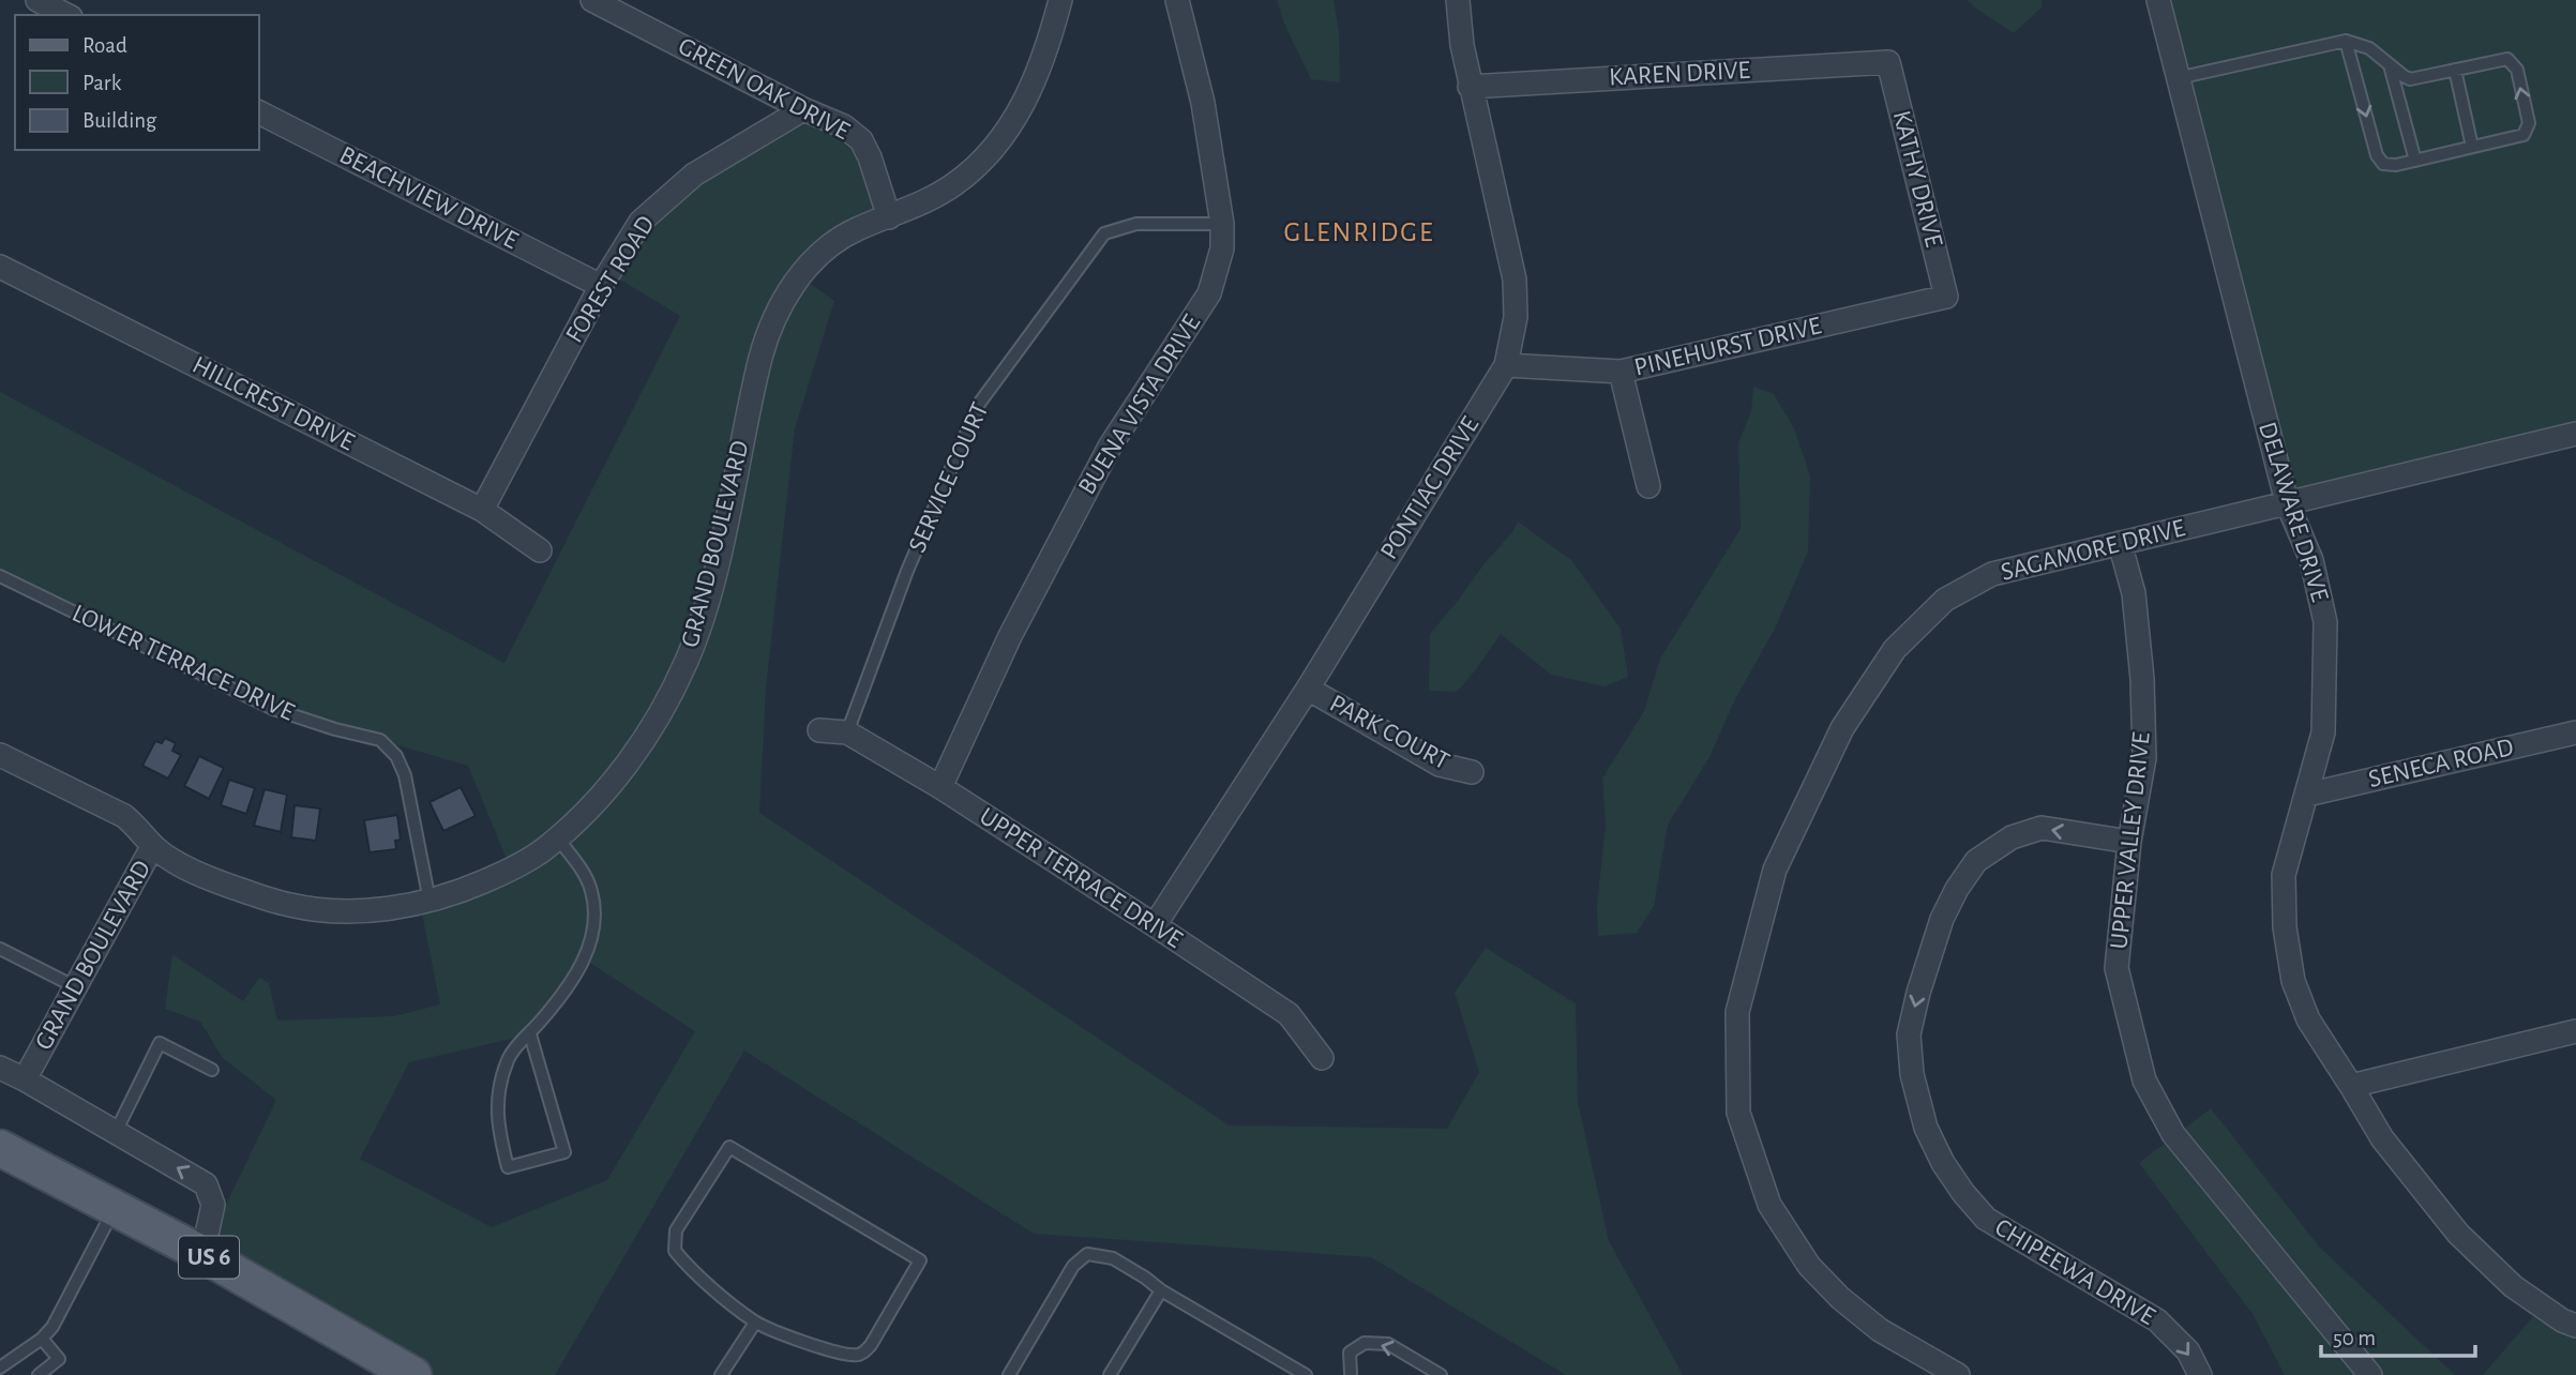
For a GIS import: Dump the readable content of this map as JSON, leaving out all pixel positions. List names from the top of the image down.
{
  "streets": {
    "main road": ["US 6"],
    "street": [
      "KAREN DRIVE",
      "GREEN OAK DRIVE",
      "KATHY DRIVE",
      "BEACHVIEW DRIVE",
      "FOREST ROAD",
      "PINEHURST DRIVE",
      "HILLCREST DRIVE",
      "BUENA VISTA DRIVE",
      "PONTIAC DRIVE",
      "DELAWARE DRIVE",
      "GRAND BOULEVARD",
      "SAGAMORE DRIVE",
      "PARK COURT",
      "SENECA ROAD",
      "UPPER VALLEY DRIVE",
      "UPPER TERRACE DRIVE",
      "CHIPEEWA DRIVE"
    ],
    "lane": ["SERVICE COURT", "LOWER TERRACE DRIVE"]
  },
  "crossings": [
    ["KAREN DRIVE", "KATHY DRIVE"],
    ["KAREN DRIVE", "PONTIAC DRIVE"],
    ["GREEN OAK DRIVE", "FOREST ROAD"],
    ["GREEN OAK DRIVE", "GRAND BOULEVARD"],
    ["KATHY DRIVE", "PINEHURST DRIVE"],
    ["BEACHVIEW DRIVE", "FOREST ROAD"],
    ["FOREST ROAD", "HILLCREST DRIVE"],
    ["PINEHURST DRIVE", "PONTIAC DRIVE"],
    ["BUENA VISTA DRIVE", "SERVICE COURT"],
    ["BUENA VISTA DRIVE", "UPPER TERRACE DRIVE"],
    ["SERVICE COURT", "UPPER TERRACE DRIVE"],
    ["PONTIAC DRIVE", "PARK COURT"],
    ["PONTIAC DRIVE", "UPPER TERRACE DRIVE"],
    ["DELAWARE DRIVE", "SAGAMORE DRIVE"],
    ["DELAWARE DRIVE", "SENECA ROAD"],
    ["GRAND BOULEVARD", "LOWER TERRACE DRIVE"],
    ["GRAND BOULEVARD", "US 6"],
    ["SAGAMORE DRIVE", "UPPER VALLEY DRIVE"],
    ["UPPER VALLEY DRIVE", "CHIPEEWA DRIVE"]
  ],
  "districts": ["GLENRIDGE"],
  "legend": ["Road", "Park", "Building"],
  "scale_bar": "50 m"
}
